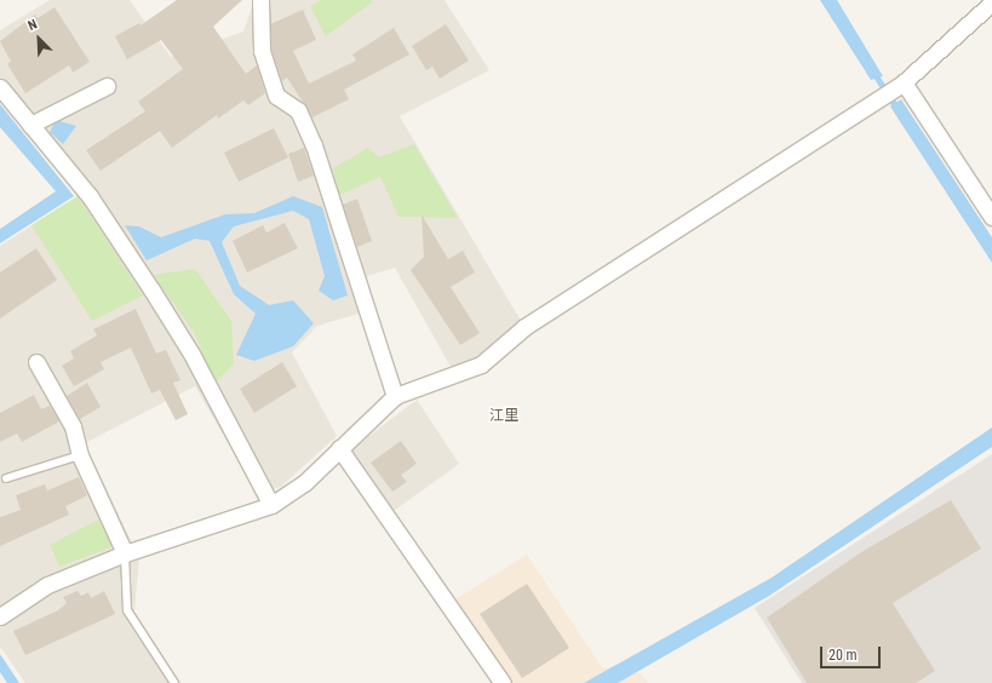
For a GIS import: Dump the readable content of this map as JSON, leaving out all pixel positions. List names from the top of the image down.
{
  "districts": ["江里"],
  "scale_bar": "20 m",
  "north": "top left"
}
